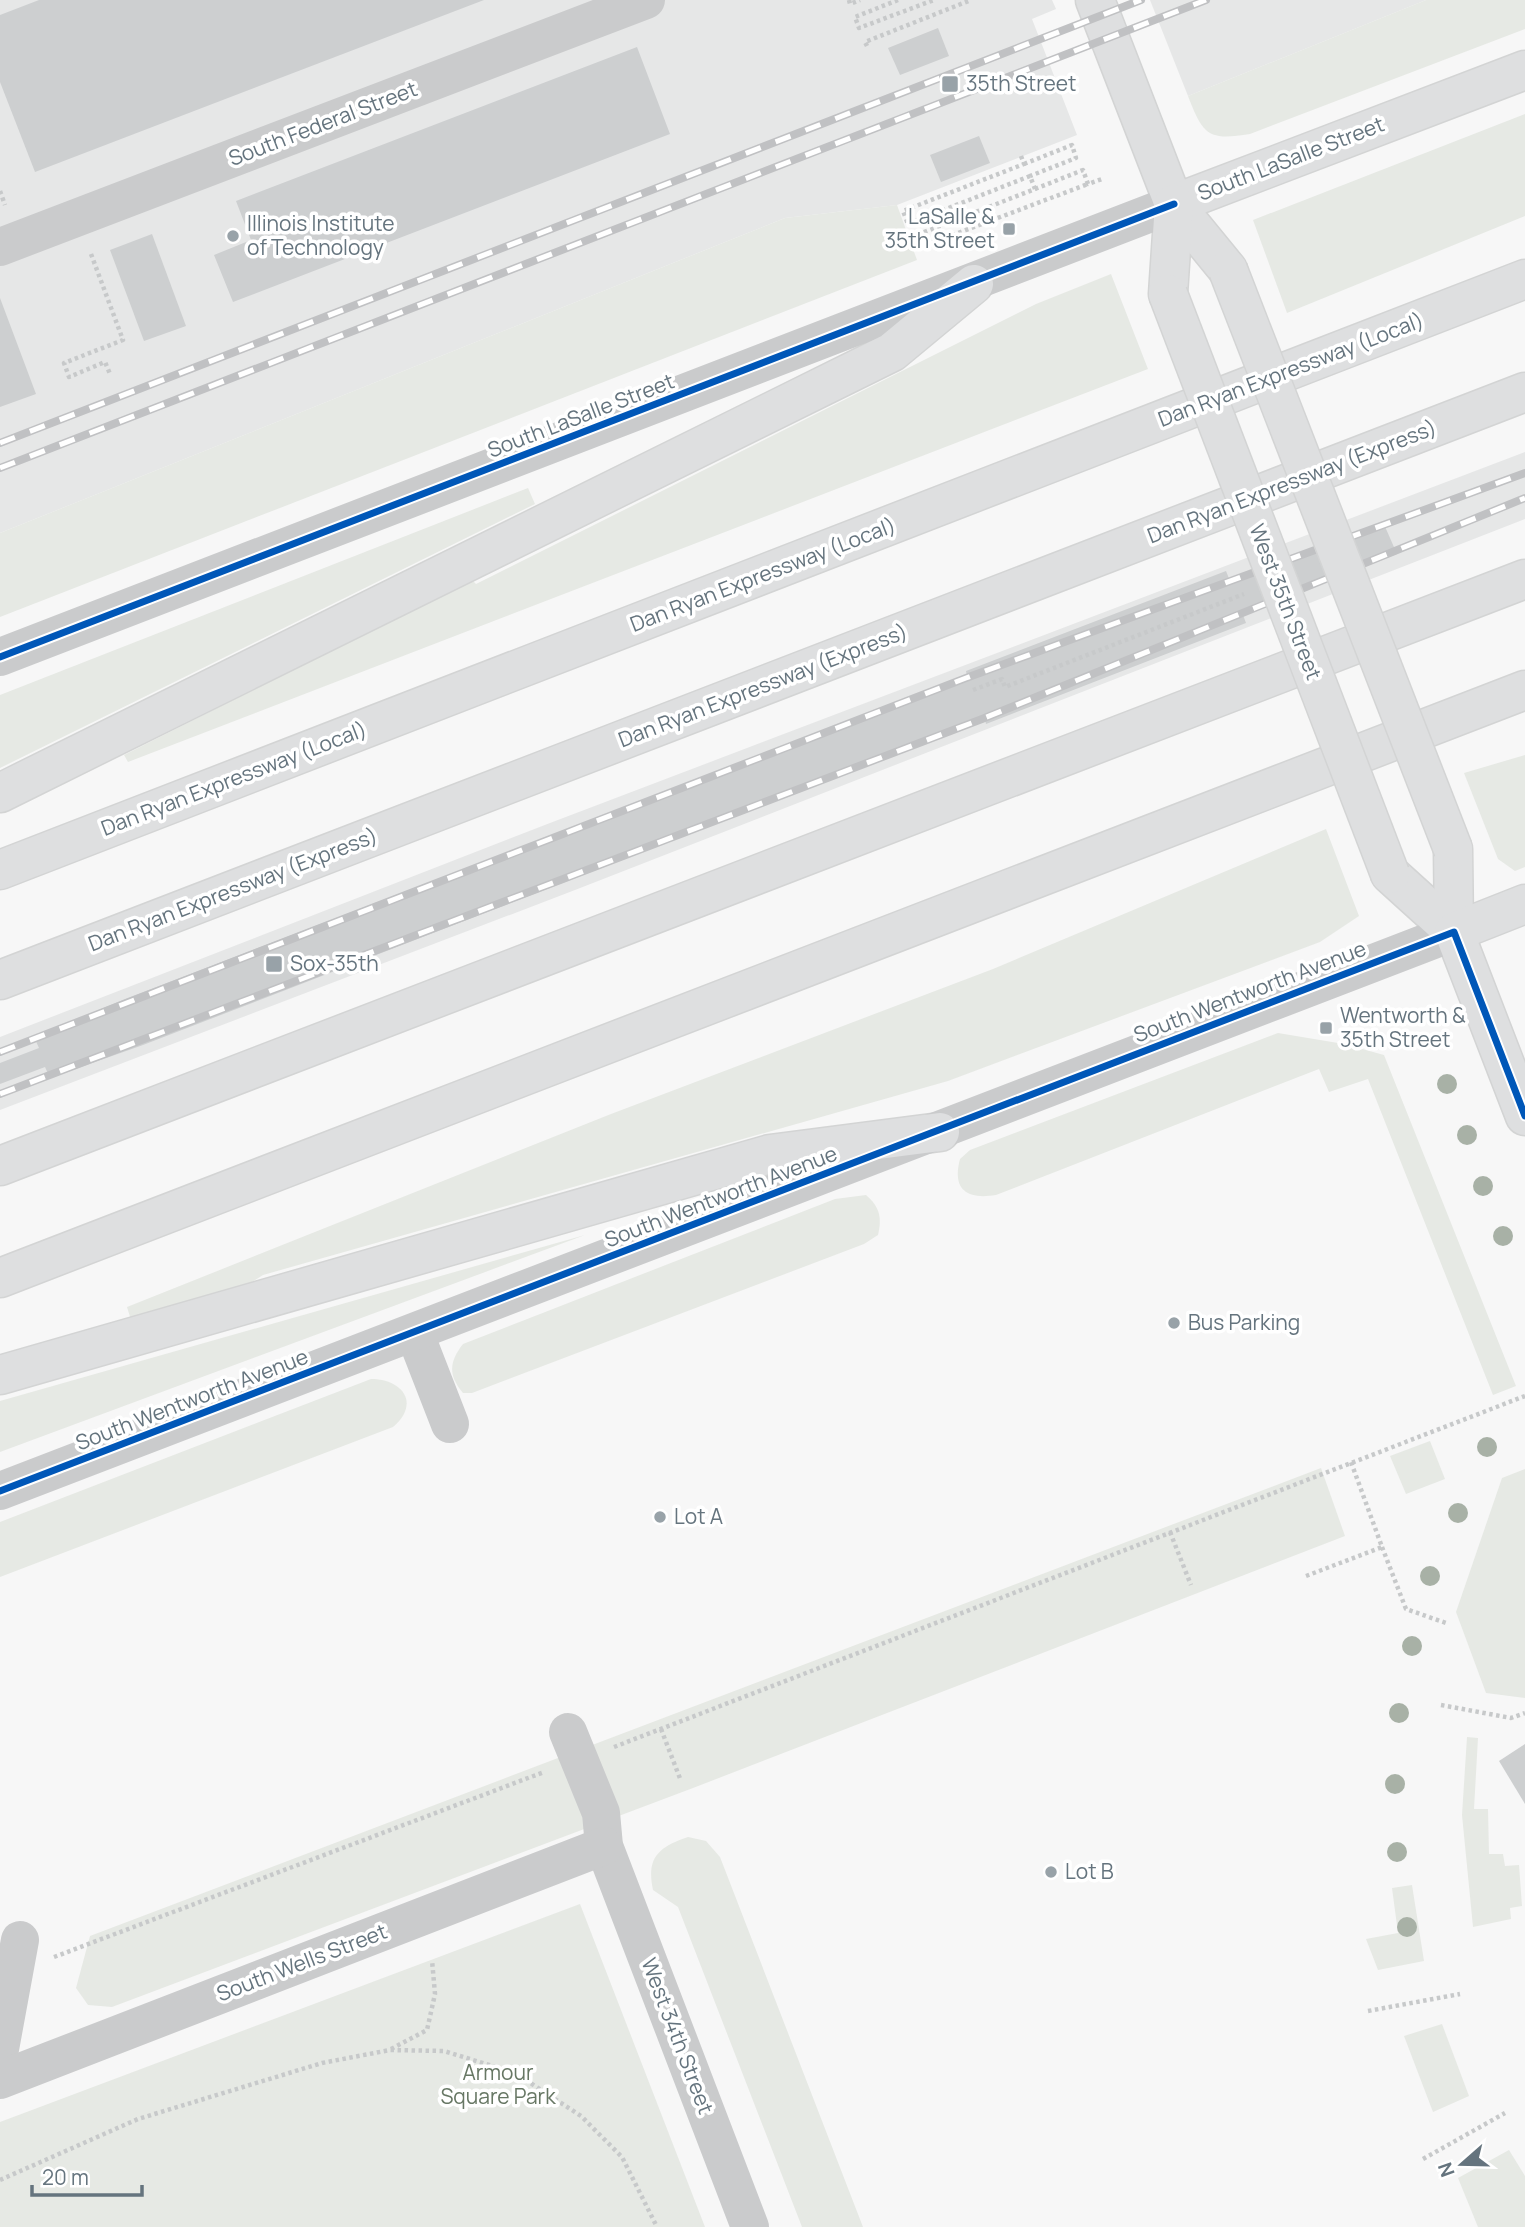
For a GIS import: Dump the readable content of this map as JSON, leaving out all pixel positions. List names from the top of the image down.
{
  "streets": {
    "main road": [
      "South LaSalle Street",
      "Dan Ryan Expressway (Local)",
      "Dan Ryan Expressway (Express)",
      "West 35th Street",
      "South Wentworth Avenue"
    ],
    "street": ["South Federal Street", "South Wells Street", "West 34th Street"]
  },
  "crossings": [
    ["South LaSalle Street", "West 35th Street"],
    ["West 35th Street", "South Wentworth Avenue"],
    ["South Wells Street", "West 34th Street"]
  ],
  "parks": ["Armour Square Park"],
  "places": {
    "transit": [
      "35th Street",
      "LaSalle & 35th Street",
      "Sox-35th",
      "Wentworth & 35th Street"
    ],
    "other": [
      "Illinois Institute of Technology",
      "Bus Parking",
      "Lot A",
      "Lot B"
    ]
  },
  "scale_bar": "20 m",
  "north": "left"
}
